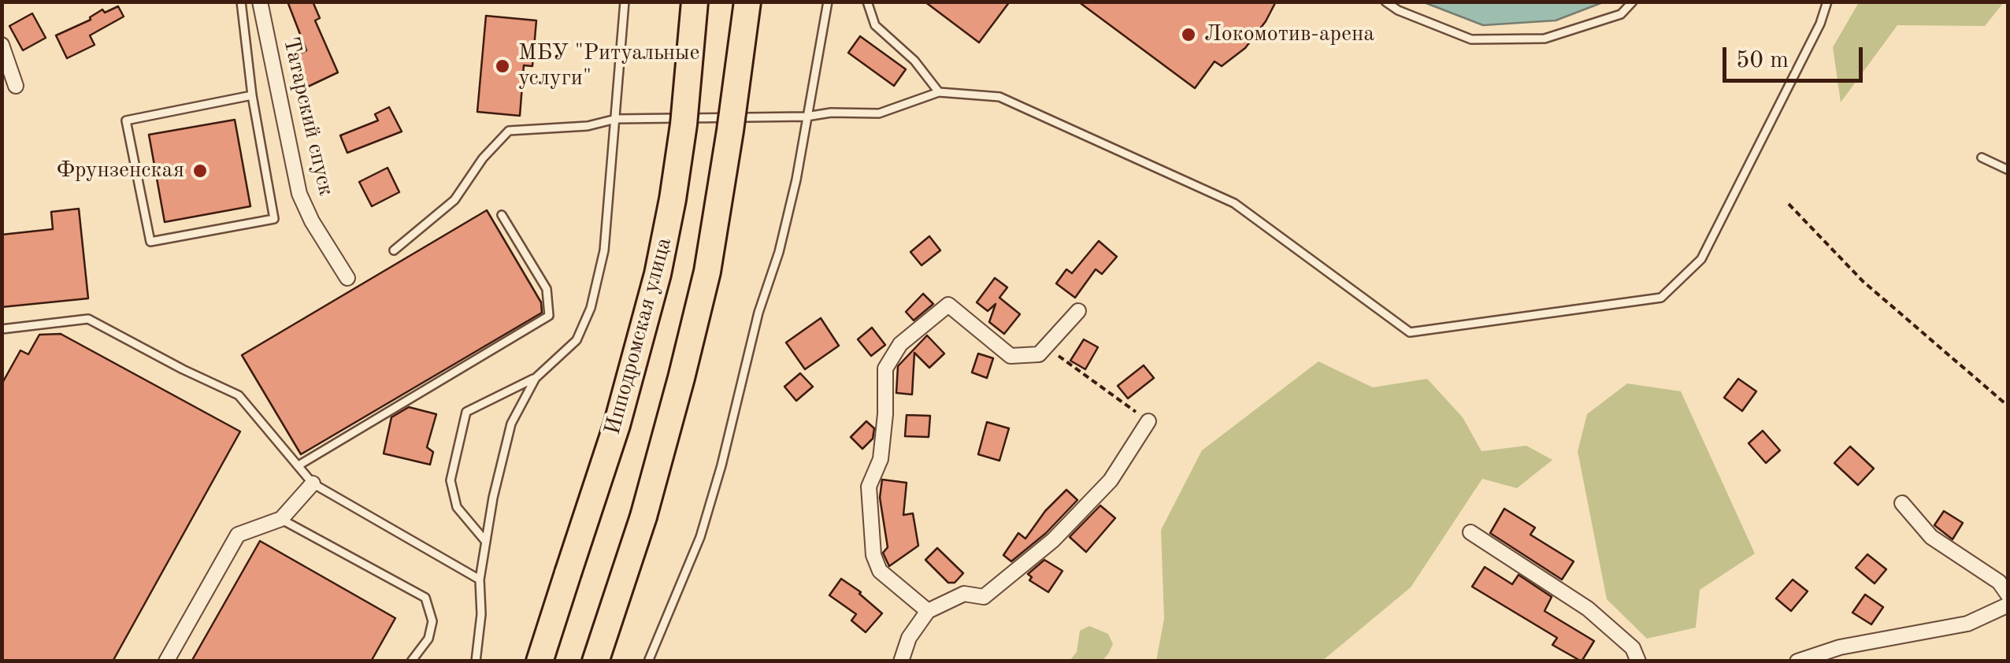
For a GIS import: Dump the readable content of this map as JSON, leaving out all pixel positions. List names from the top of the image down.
{
  "streets": {
    "highway": ["Ипподромская улица"],
    "street": ["Татарский спуск"]
  },
  "places": ["Локомотив-арена", "МБУ \"Ритуальные услуги\"", "Фрунзенская"],
  "scale_bar": "50 m"
}
